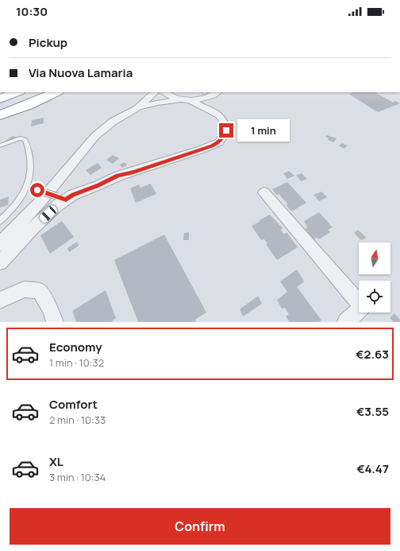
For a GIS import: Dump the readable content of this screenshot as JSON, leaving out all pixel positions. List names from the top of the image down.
{
  "north": "top",
  "page": {
    "status": "10:30",
    "banner": ["Pickup", "Via Nuova Lamaria"],
    "bubble": "1 min",
    "list": [
      {
        "name": "Economy",
        "note": "1 min · 10:32",
        "value": "€2.63"
      },
      {
        "name": "Comfort",
        "note": "2 min · 10:33",
        "value": "€3.55"
      },
      {
        "name": "XL",
        "note": "3 min · 10:34",
        "value": "€4.47"
      }
    ],
    "buttons": "Confirm"
  }
}
